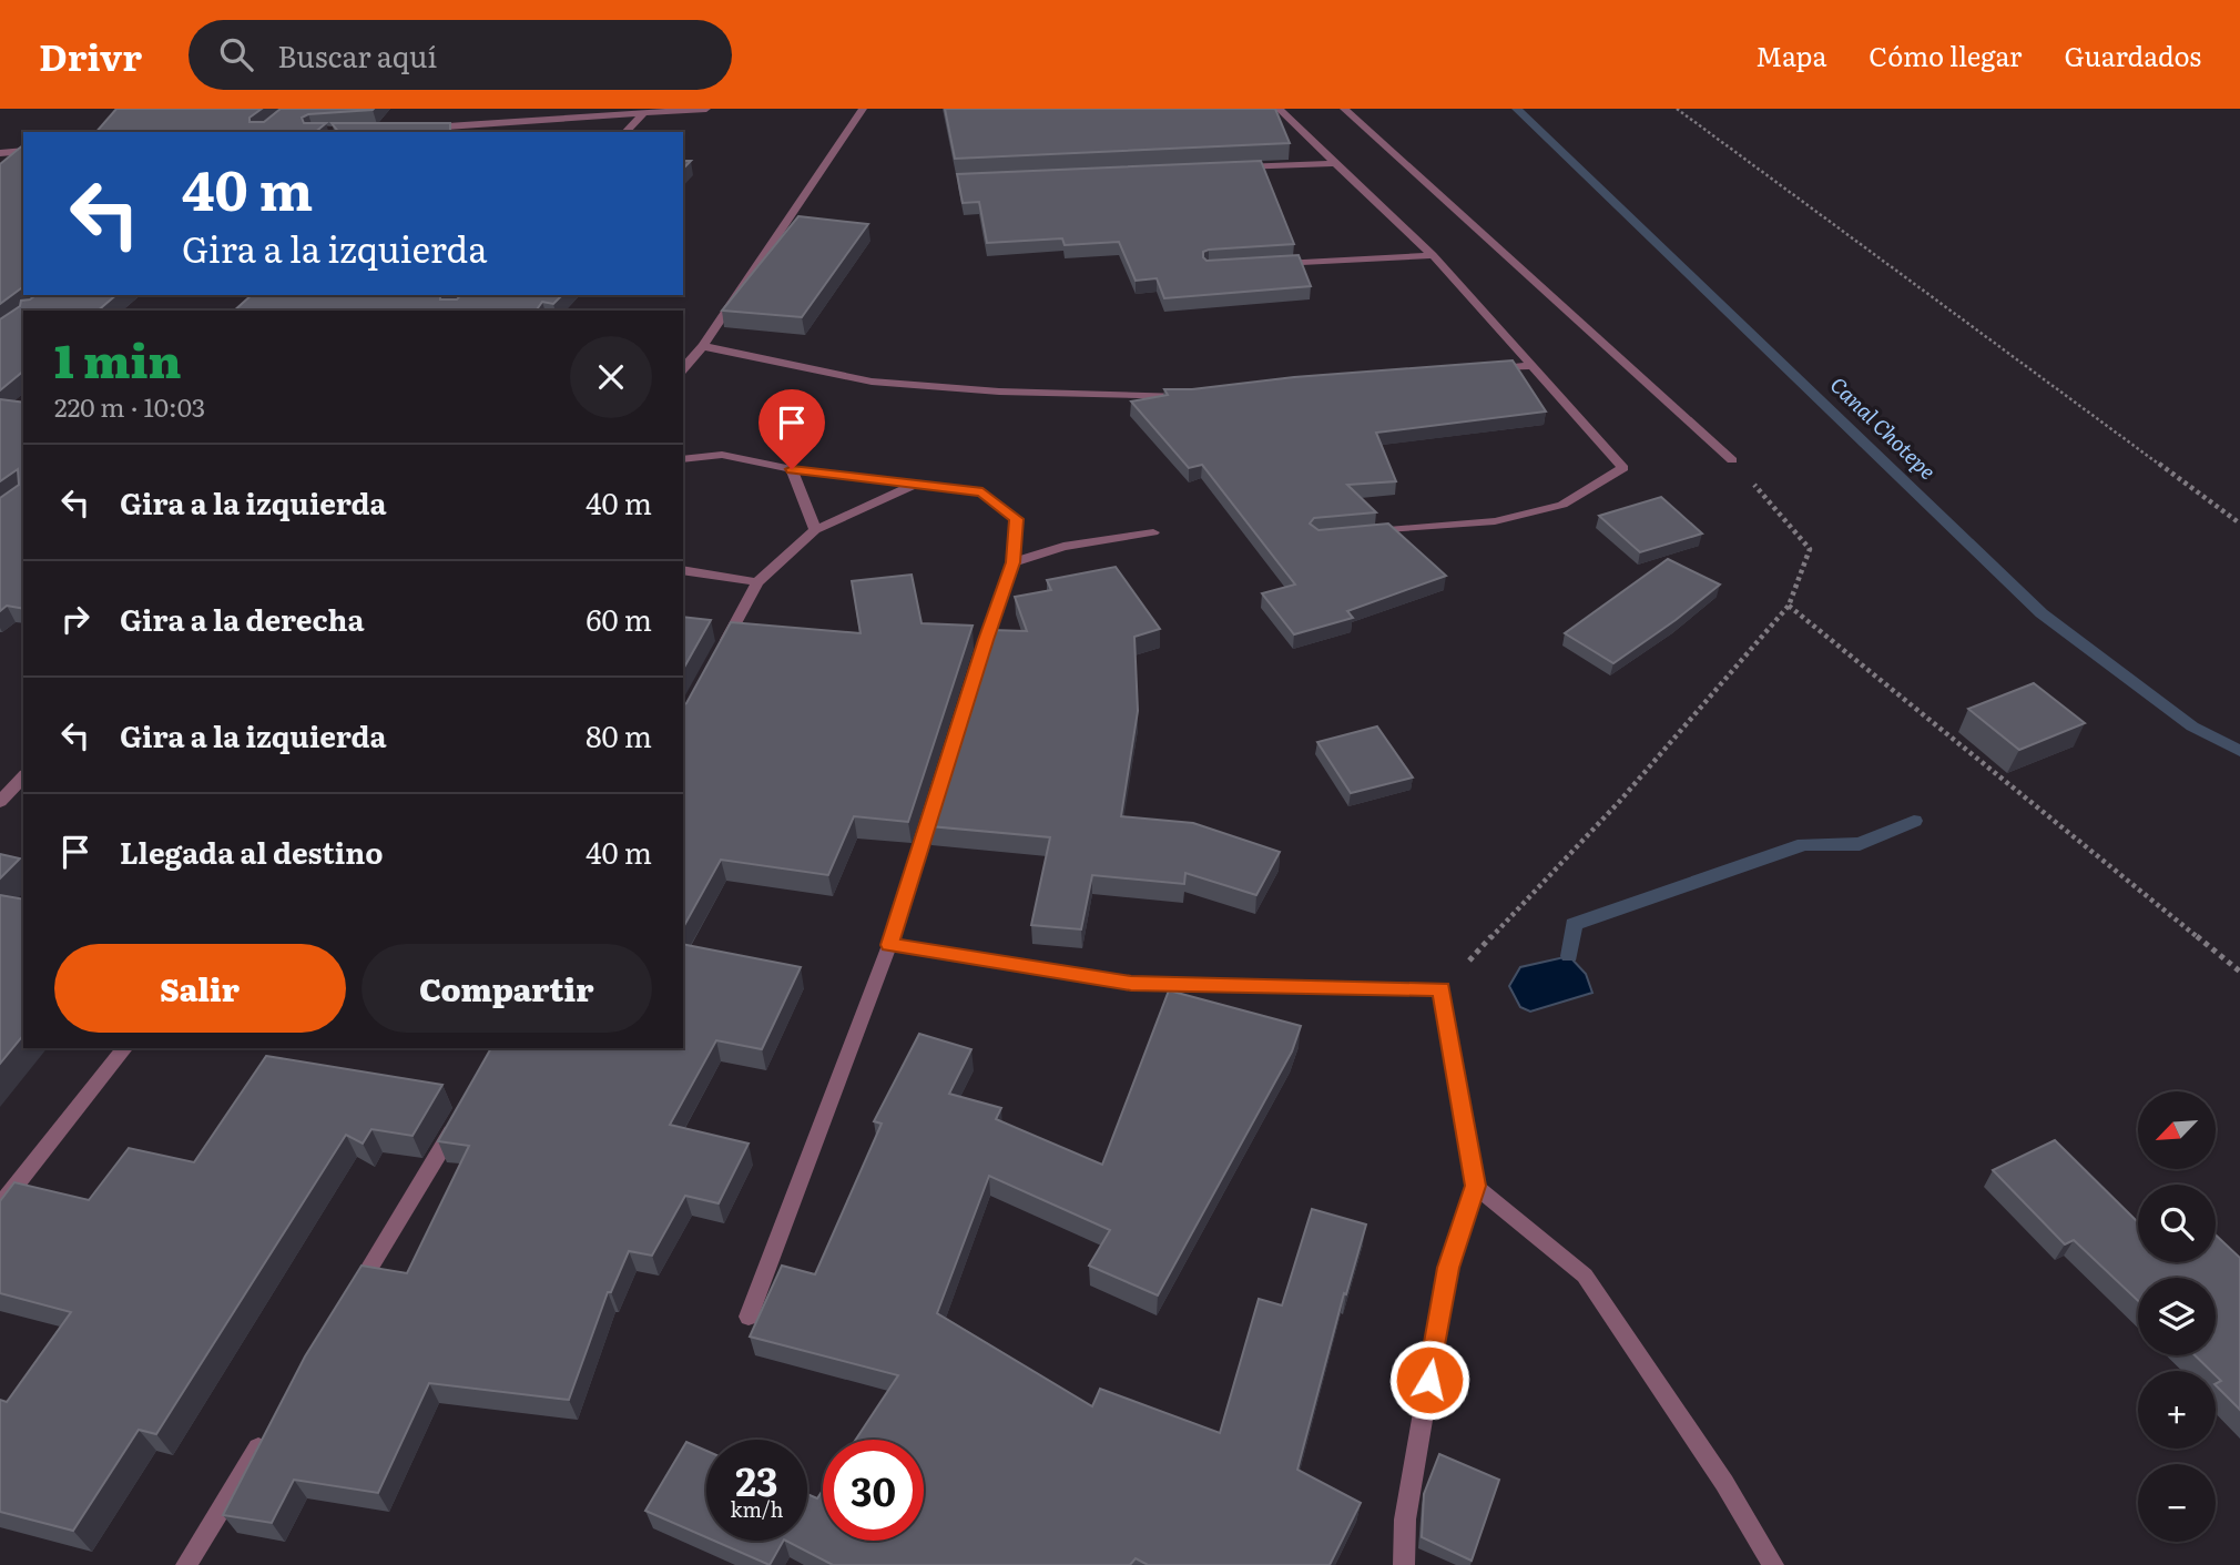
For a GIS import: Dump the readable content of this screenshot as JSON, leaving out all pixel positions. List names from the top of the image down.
{
  "water": ["Canal Chotepe"],
  "north": "bottom left",
  "page": {
    "header": "Drivr",
    "search": "Buscar aquí",
    "nav": ["Mapa", "Cómo llegar", "Guardados"],
    "turn": ["40 m", "Gira a la izquierda"],
    "heading": ["1 min", "220 m · 10:03"],
    "list": [
      {
        "name": "Gira a la izquierda",
        "value": "40 m"
      },
      {
        "name": "Gira a la derecha",
        "value": "60 m"
      },
      {
        "name": "Gira a la izquierda",
        "value": "80 m"
      },
      {
        "name": "Llegada al destino",
        "value": "40 m"
      }
    ],
    "buttons": ["Salir", "Compartir"],
    "map_buttons": ["+", "−"],
    "speed": "23 km/h",
    "limit": "30"
  }
}
